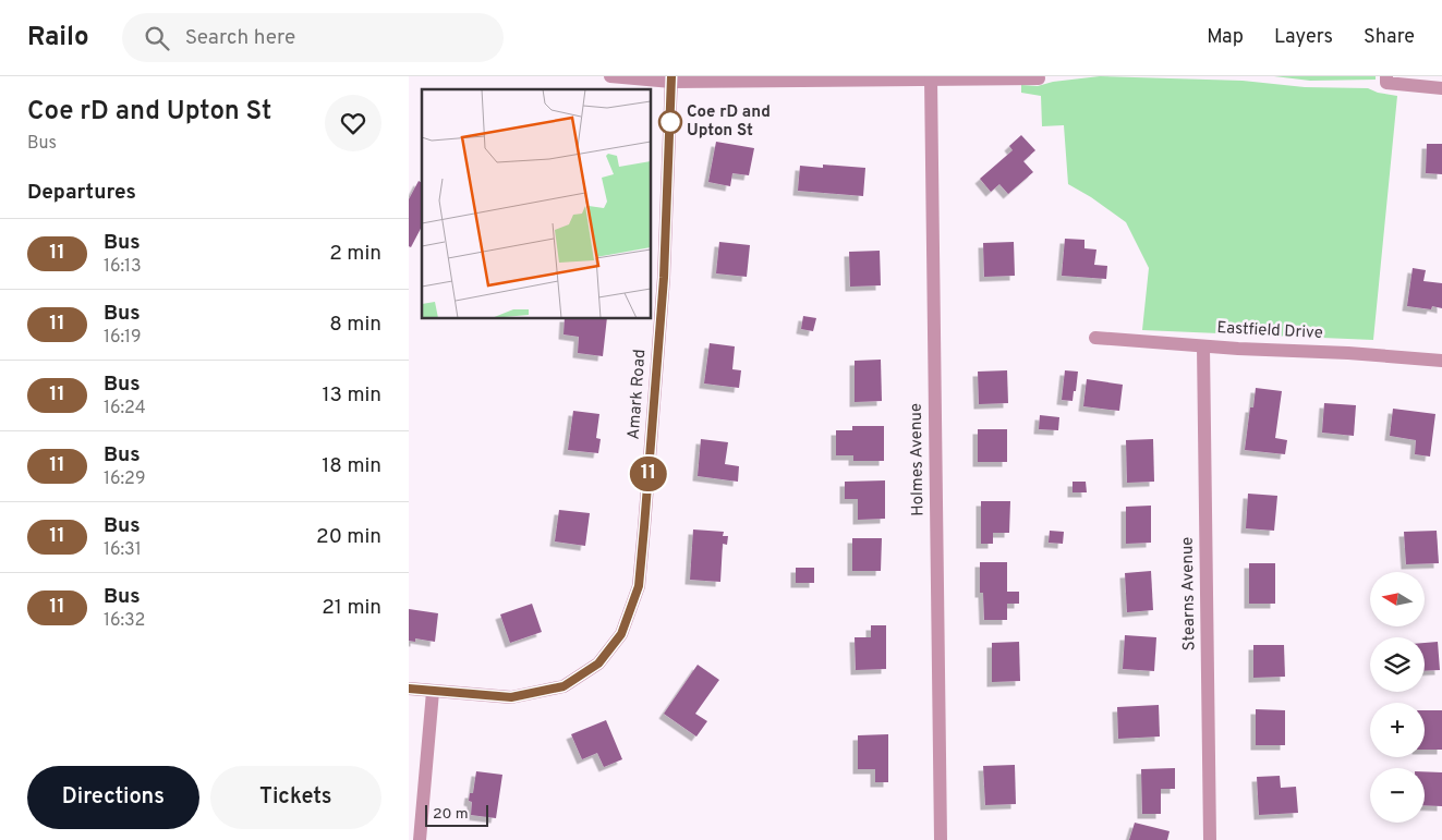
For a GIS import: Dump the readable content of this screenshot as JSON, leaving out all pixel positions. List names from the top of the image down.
{
  "streets": {
    "street": [
      "Eastfield Drive",
      "Amark Road",
      "Holmes Avenue",
      "Stearns Avenue"
    ]
  },
  "crossings": [
    ["Eastfield Drive", "Stearns Avenue"]
  ],
  "places": ["Coe rD and Upton St"],
  "lines": ["bus line 11"],
  "scale_bar": "20 m",
  "north": "left",
  "page": {
    "header": "Railo",
    "search": "Search here",
    "nav": ["Map", "Layers", "Share"],
    "heading": [
      ["Coe rD and Upton St", "Bus"],
      "Departures"
    ],
    "on_map": "11",
    "list": [
      {
        "mark": "11",
        "name": "Bus",
        "note": "16:13",
        "value": "2 min"
      },
      {
        "mark": "11",
        "name": "Bus",
        "note": "16:19",
        "value": "8 min"
      },
      {
        "mark": "11",
        "name": "Bus",
        "note": "16:24",
        "value": "13 min"
      },
      {
        "mark": "11",
        "name": "Bus",
        "note": "16:29",
        "value": "18 min"
      },
      {
        "mark": "11",
        "name": "Bus",
        "note": "16:31",
        "value": "20 min"
      },
      {
        "mark": "11",
        "name": "Bus",
        "note": "16:32",
        "value": "21 min"
      }
    ],
    "map_buttons": ["+", "−"],
    "buttons": ["Directions", "Tickets"],
    "scale": "20 m"
  }
}
